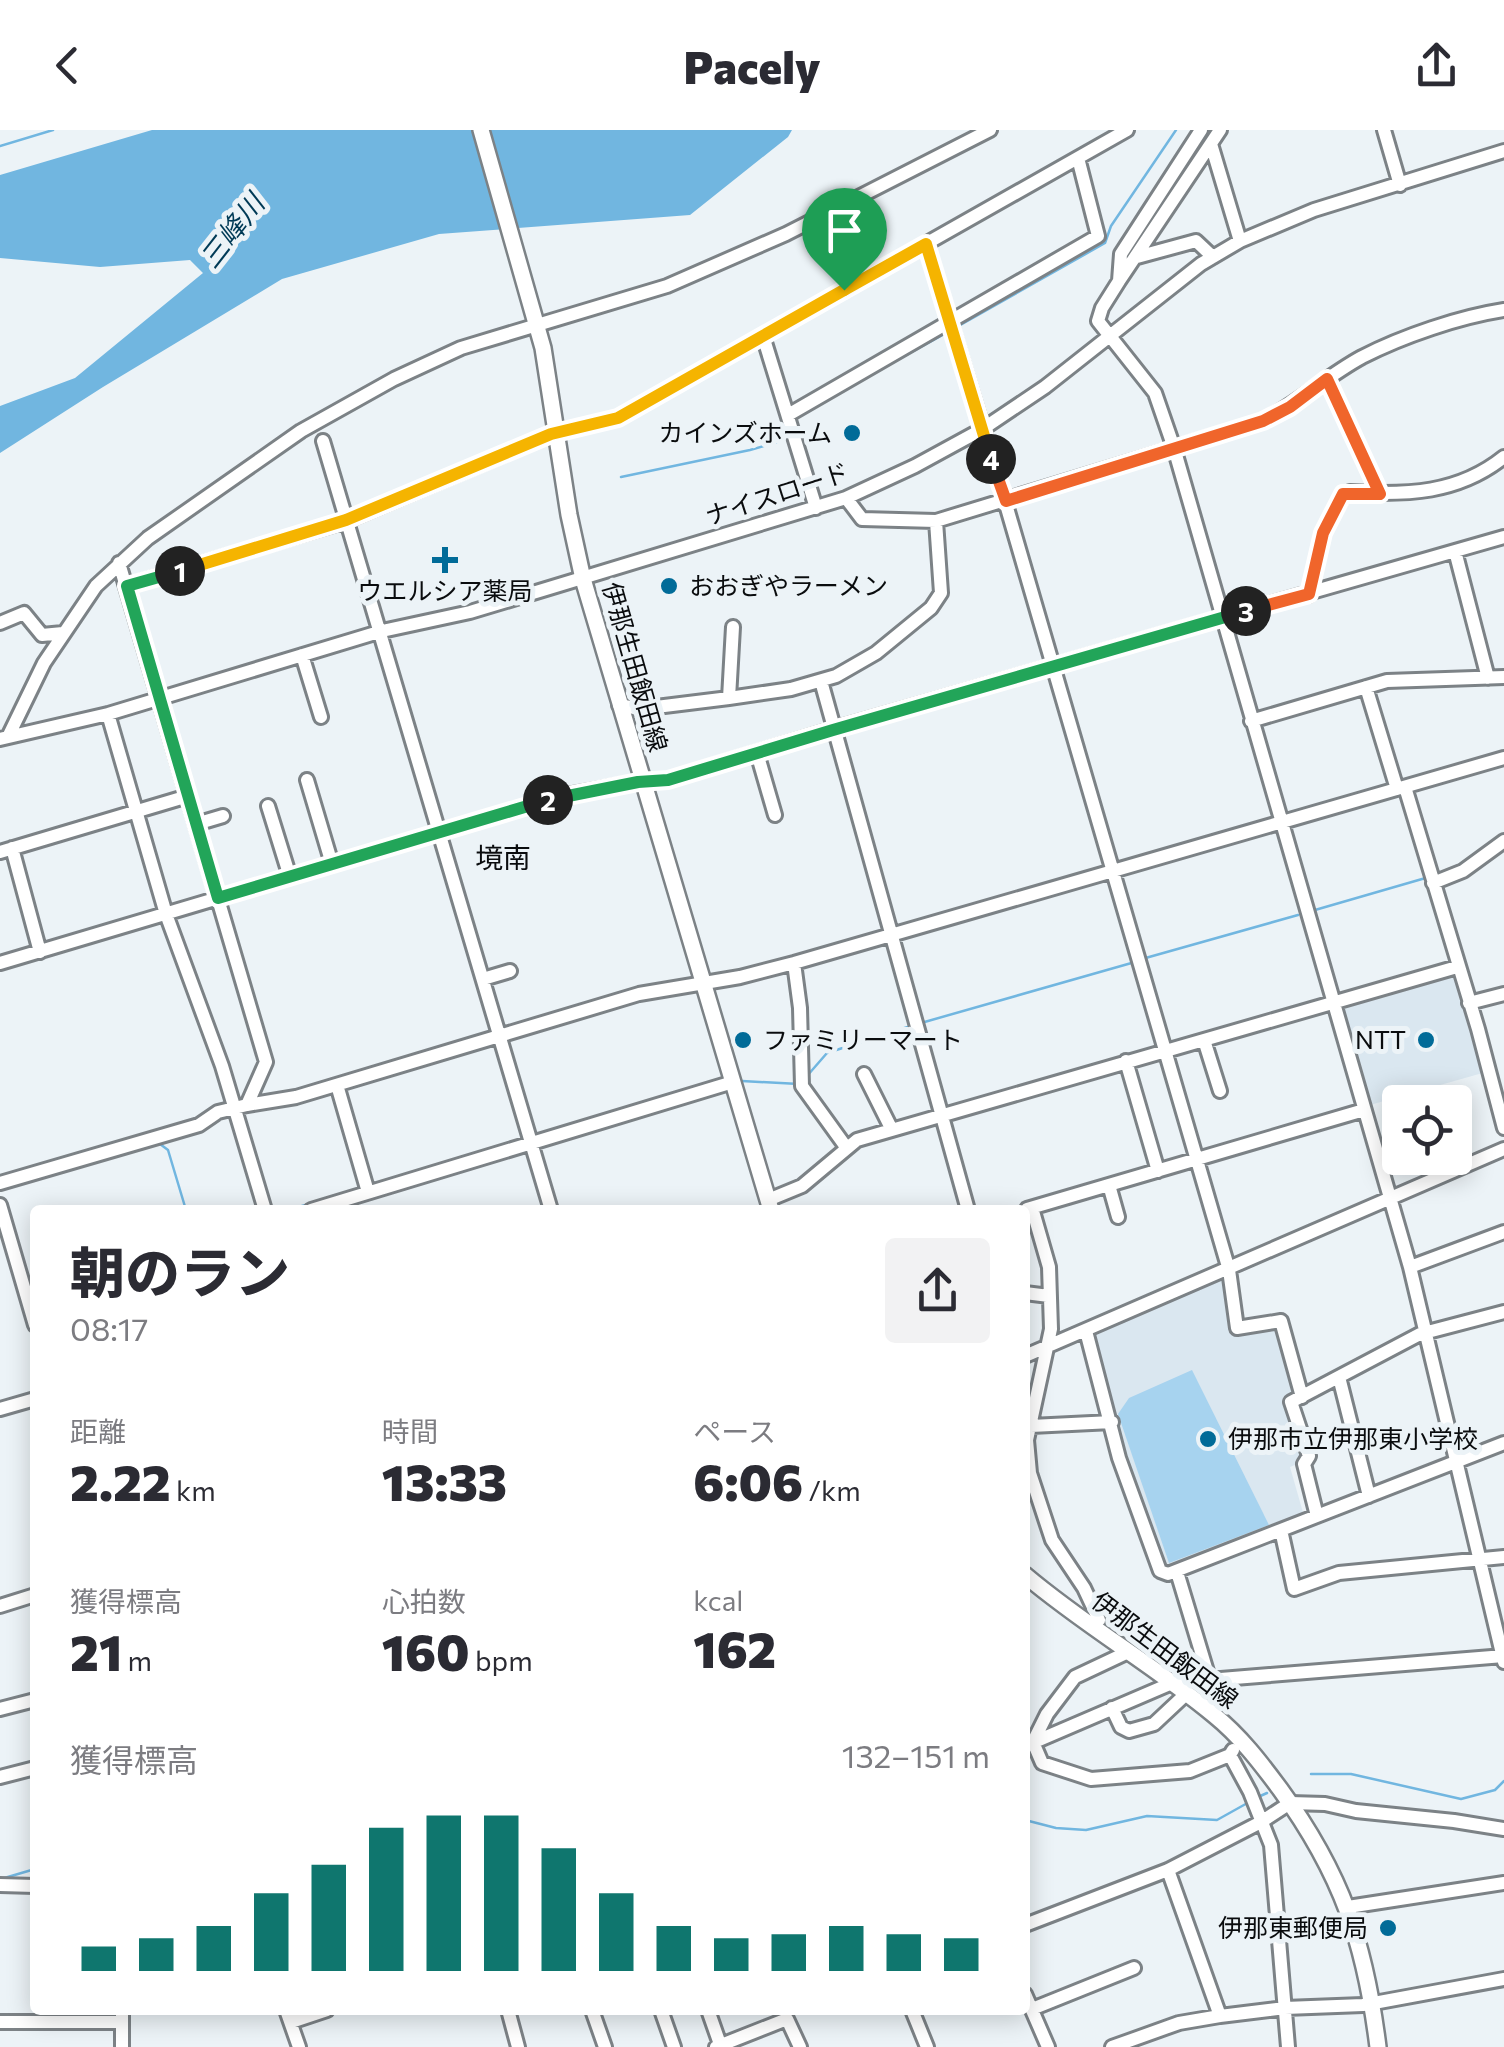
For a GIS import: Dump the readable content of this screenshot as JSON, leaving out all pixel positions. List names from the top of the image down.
{
  "streets": {
    "main road": ["伊那生田飯田線"],
    "street": ["ナイスロード"]
  },
  "crossings": [
    ["ナイスロード", "伊那生田飯田線"]
  ],
  "districts": ["境南"],
  "water": ["三峰川"],
  "places": {
    "other": [
      "カインズホーム",
      "おおぎやラーメン",
      "ファミリーマート",
      "NTT",
      "伊那市立伊那東小学校",
      "伊那東郵便局"
    ],
    "health": ["ウエルシア薬局"]
  },
  "page": {
    "header": "Pacely",
    "pins": [
      "4",
      "1",
      "3",
      "2"
    ],
    "heading": ["朝のラン", "08:17"],
    "stats": [
      ["距離", "2.22 km"],
      ["時間", "13:33"],
      ["ペース", "6:06 /km"],
      ["獲得標高", "21 m"],
      ["心拍数", "160 bpm"],
      ["kcal", "162"]
    ],
    "chart": ["獲得標高", "132–151 m"]
  }
}
